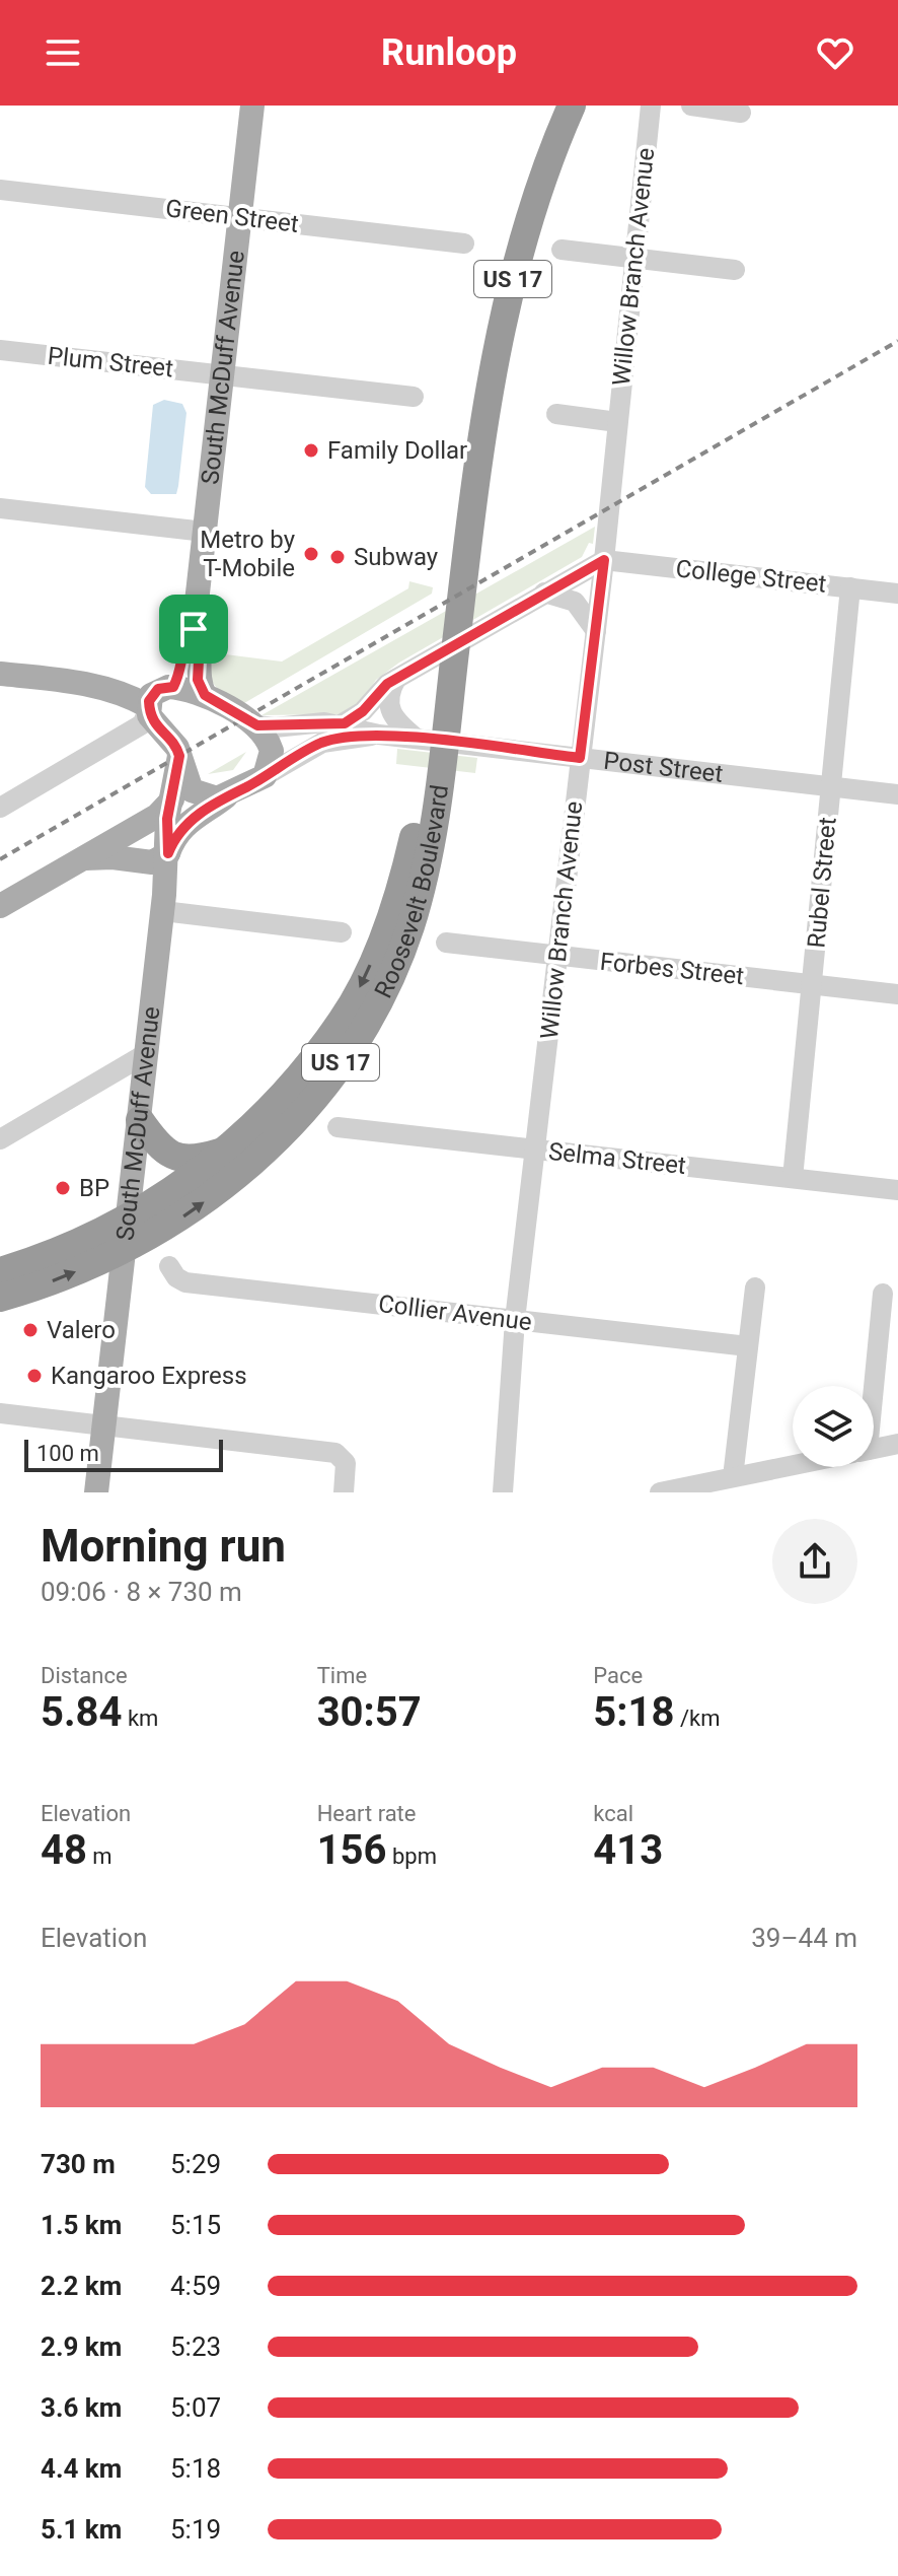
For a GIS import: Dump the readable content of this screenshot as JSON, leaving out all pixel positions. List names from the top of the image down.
{
  "streets": {
    "highway": ["US 17", "Roosevelt Boulevard"],
    "main road": ["South McDuff Avenue"],
    "street": [
      "Green Street",
      "Willow Branch Avenue",
      "Plum Street",
      "College Street",
      "Post Street",
      "Rubel Street",
      "Forbes Street",
      "Selma Street",
      "Collier Avenue"
    ]
  },
  "crossings": [
    ["Green Street", "South McDuff Avenue"],
    ["Willow Branch Avenue", "College Street"],
    ["Willow Branch Avenue", "Post Street"],
    ["Willow Branch Avenue", "Forbes Street"],
    ["Willow Branch Avenue", "Selma Street"],
    ["Willow Branch Avenue", "Collier Avenue"],
    ["Plum Street", "South McDuff Avenue"],
    ["South McDuff Avenue", "Roosevelt Boulevard"],
    ["College Street", "Rubel Street"],
    ["Post Street", "Rubel Street"],
    ["Rubel Street", "Forbes Street"],
    ["Rubel Street", "Selma Street"]
  ],
  "places": [
    "Family Dollar",
    "Metro by T-Mobile",
    "Subway",
    "BP",
    "Valero",
    "Kangaroo Express"
  ],
  "scale_bar": "100 m",
  "page": {
    "header": "Runloop",
    "scale": "100 m",
    "heading": ["Morning run", "09:06 · 8 × 730 m"],
    "stats": [
      ["Distance", "5.84 km"],
      ["Time", "30:57"],
      ["Pace", "5:18 /km"],
      ["Elevation", "48 m"],
      ["Heart rate", "156 bpm"],
      ["kcal", "413"]
    ],
    "chart": ["Elevation", "39–44 m"],
    "list": [
      {
        "name": "730 m",
        "note": "5:29"
      },
      {
        "name": "1.5 km",
        "note": "5:15"
      },
      {
        "name": "2.2 km",
        "note": "4:59"
      },
      {
        "name": "2.9 km",
        "note": "5:23"
      },
      {
        "name": "3.6 km",
        "note": "5:07"
      },
      {
        "name": "4.4 km",
        "note": "5:18"
      },
      {
        "name": "5.1 km",
        "note": "5:19"
      }
    ]
  }
}
